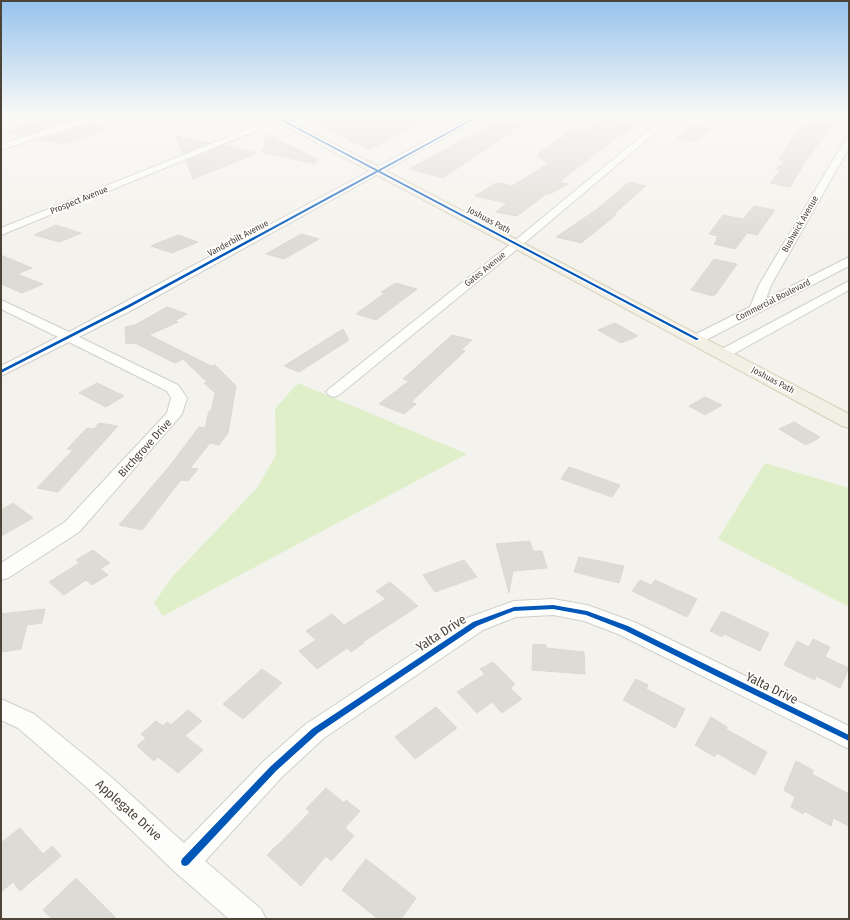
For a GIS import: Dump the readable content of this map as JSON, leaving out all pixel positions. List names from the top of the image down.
{
  "streets": {
    "main road": ["Joshuas Path"],
    "street": [
      "Prospect Avenue",
      "Bushwick Avenue",
      "Vanderbilt Avenue",
      "Gates Avenue",
      "Commercial Boulevard",
      "Birchgrove Drive",
      "Yalta Drive",
      "Applegate Drive"
    ]
  },
  "crossings": [
    ["Joshuas Path", "Vanderbilt Avenue"],
    ["Joshuas Path", "Gates Avenue"],
    ["Joshuas Path", "Commercial Boulevard"],
    ["Bushwick Avenue", "Commercial Boulevard"],
    ["Vanderbilt Avenue", "Birchgrove Drive"],
    ["Yalta Drive", "Applegate Drive"]
  ]
}
